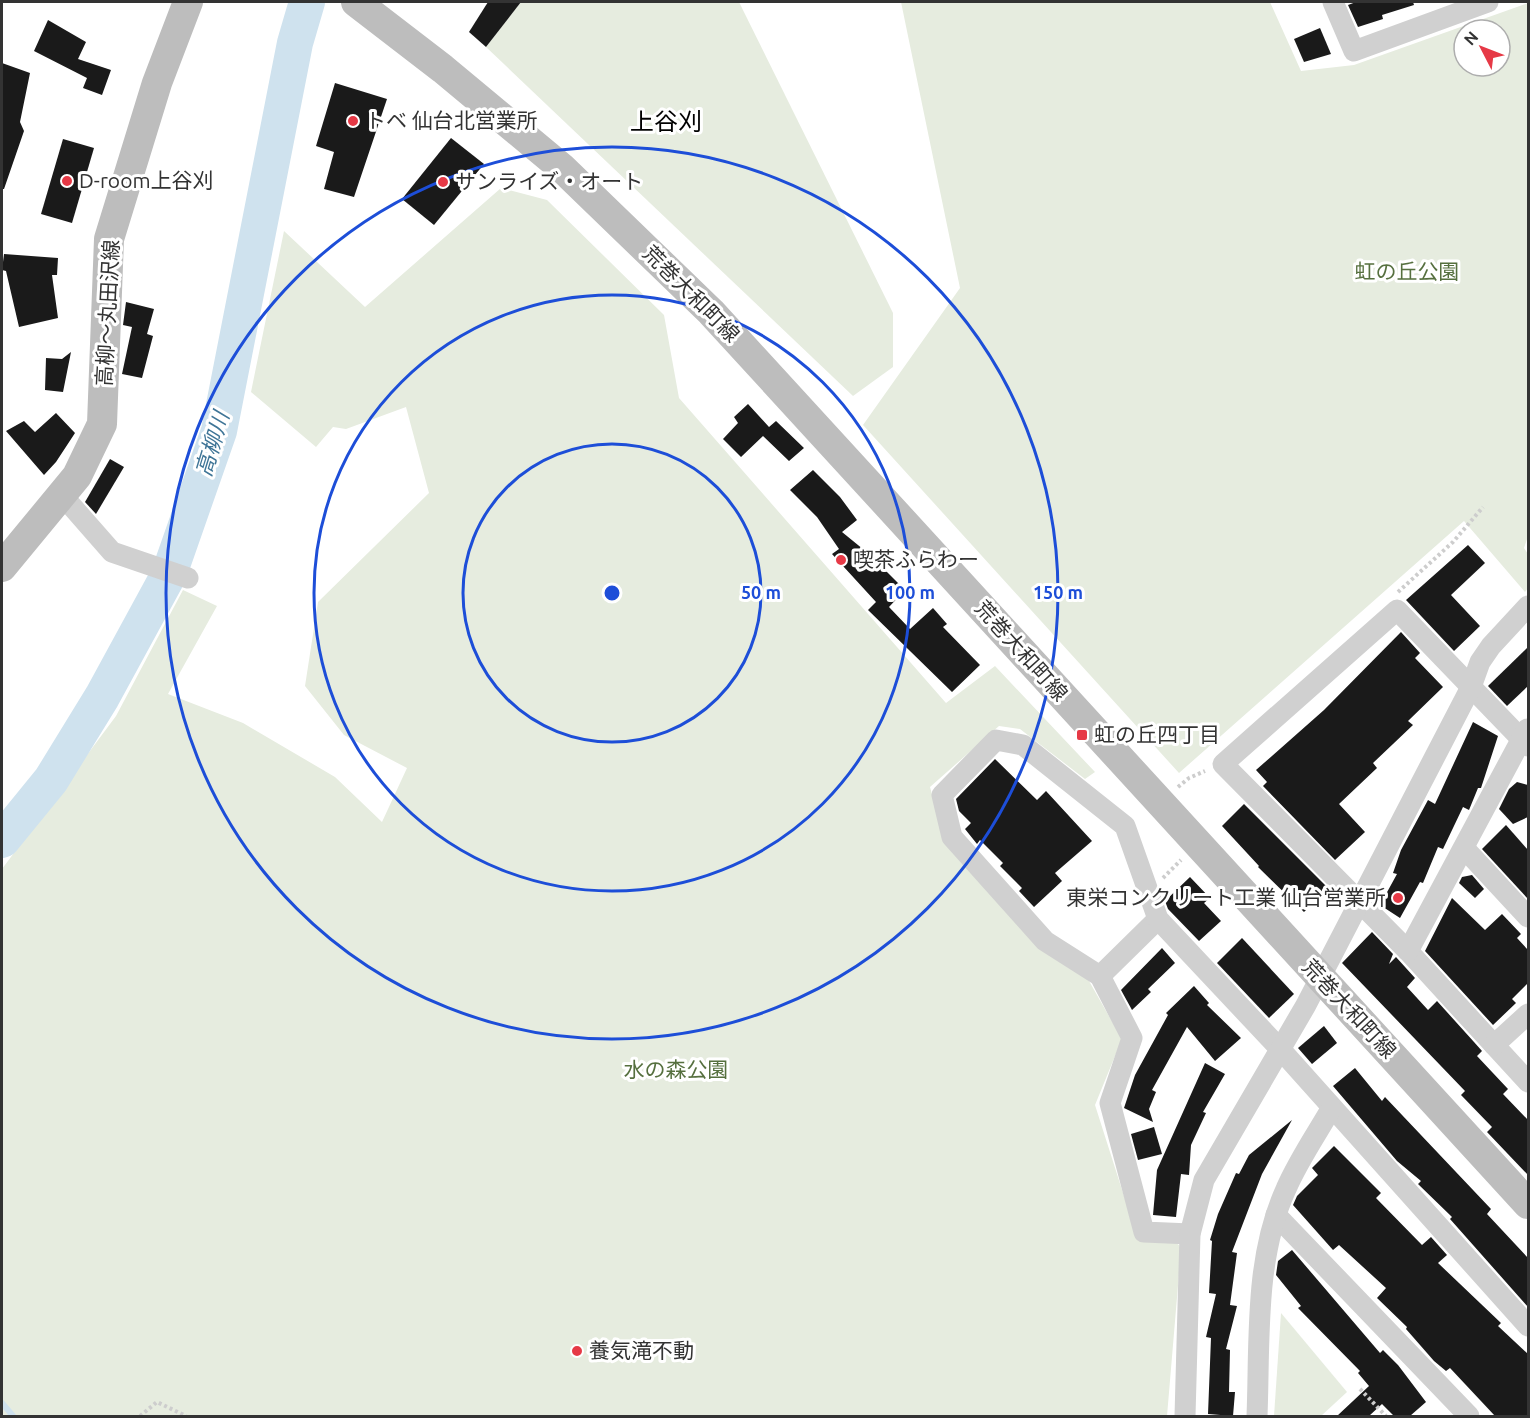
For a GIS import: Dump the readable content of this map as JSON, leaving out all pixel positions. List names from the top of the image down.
{
  "streets": {
    "street": ["荒巻大和町線", "高柳～丸田沢線"]
  },
  "districts": ["上谷刈"],
  "water": ["高柳川"],
  "parks": ["虹の丘公園", "水の森公園"],
  "places": {
    "other": [
      "トベ 仙台北営業所",
      "D-room上谷刈",
      "サンライズ・オート",
      "喫茶ふらわー",
      "東栄コンクリート工業 仙台営業所",
      "養気滝不動"
    ],
    "transit": ["虹の丘四丁目"]
  },
  "north": "top left",
  "rings": ["50 m", "100 m", "150 m"]
}
